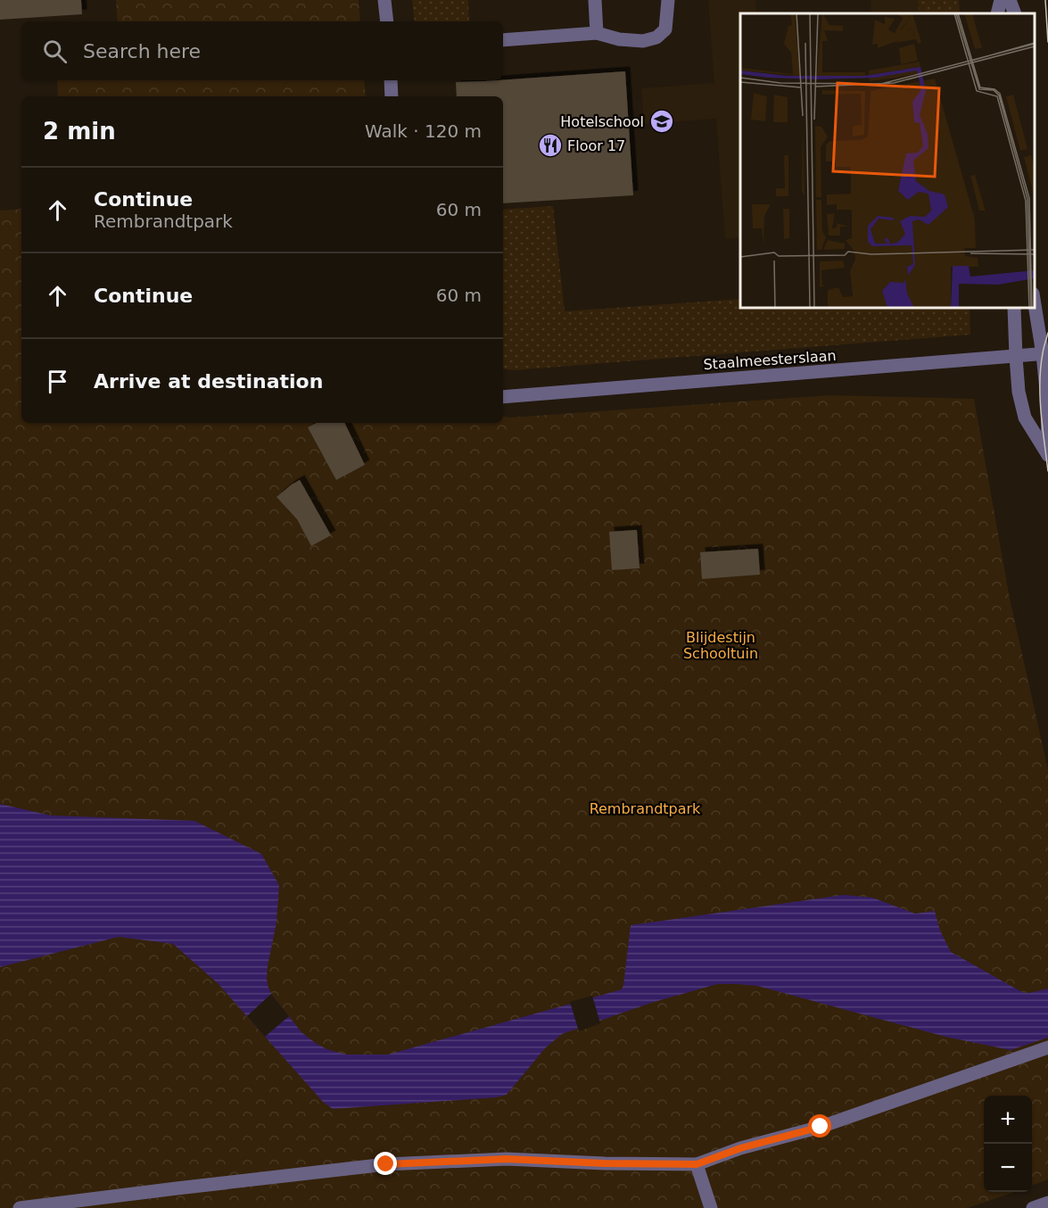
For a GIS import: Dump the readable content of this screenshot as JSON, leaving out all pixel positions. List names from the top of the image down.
{
  "streets": {
    "street": ["Staalmeesterslaan"]
  },
  "parks": ["Blijdestijn Schooltuin", "Rembrandtpark"],
  "places": {
    "school or university": ["Hotelschool"],
    "restaurant": ["Floor 17"]
  },
  "page": {
    "search": "Search here",
    "heading": ["2 min", "Walk · 120 m"],
    "list": [
      ["Continue", "Rembrandtpark", "60 m"],
      ["Continue", "60 m"],
      "Arrive at destination"
    ],
    "map_buttons": ["+", "−"]
  }
}
